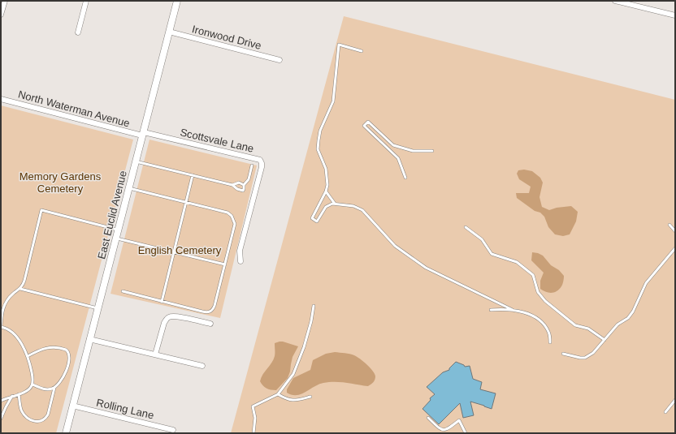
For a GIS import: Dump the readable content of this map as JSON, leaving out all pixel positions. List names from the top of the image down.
{
  "streets": {
    "main road": ["East Euclid Avenue"],
    "street": [
      "Ironwood Drive",
      "North Waterman Avenue",
      "Scottsvale Lane",
      "Rolling Lane"
    ]
  },
  "crossings": [
    ["Ironwood Drive", "East Euclid Avenue"],
    ["North Waterman Avenue", "Scottsvale Lane"],
    ["North Waterman Avenue", "East Euclid Avenue"],
    ["Scottsvale Lane", "East Euclid Avenue"],
    ["East Euclid Avenue", "Rolling Lane"]
  ],
  "parks": ["Memory Gardens Cemetery", "English Cemetery"]
}
